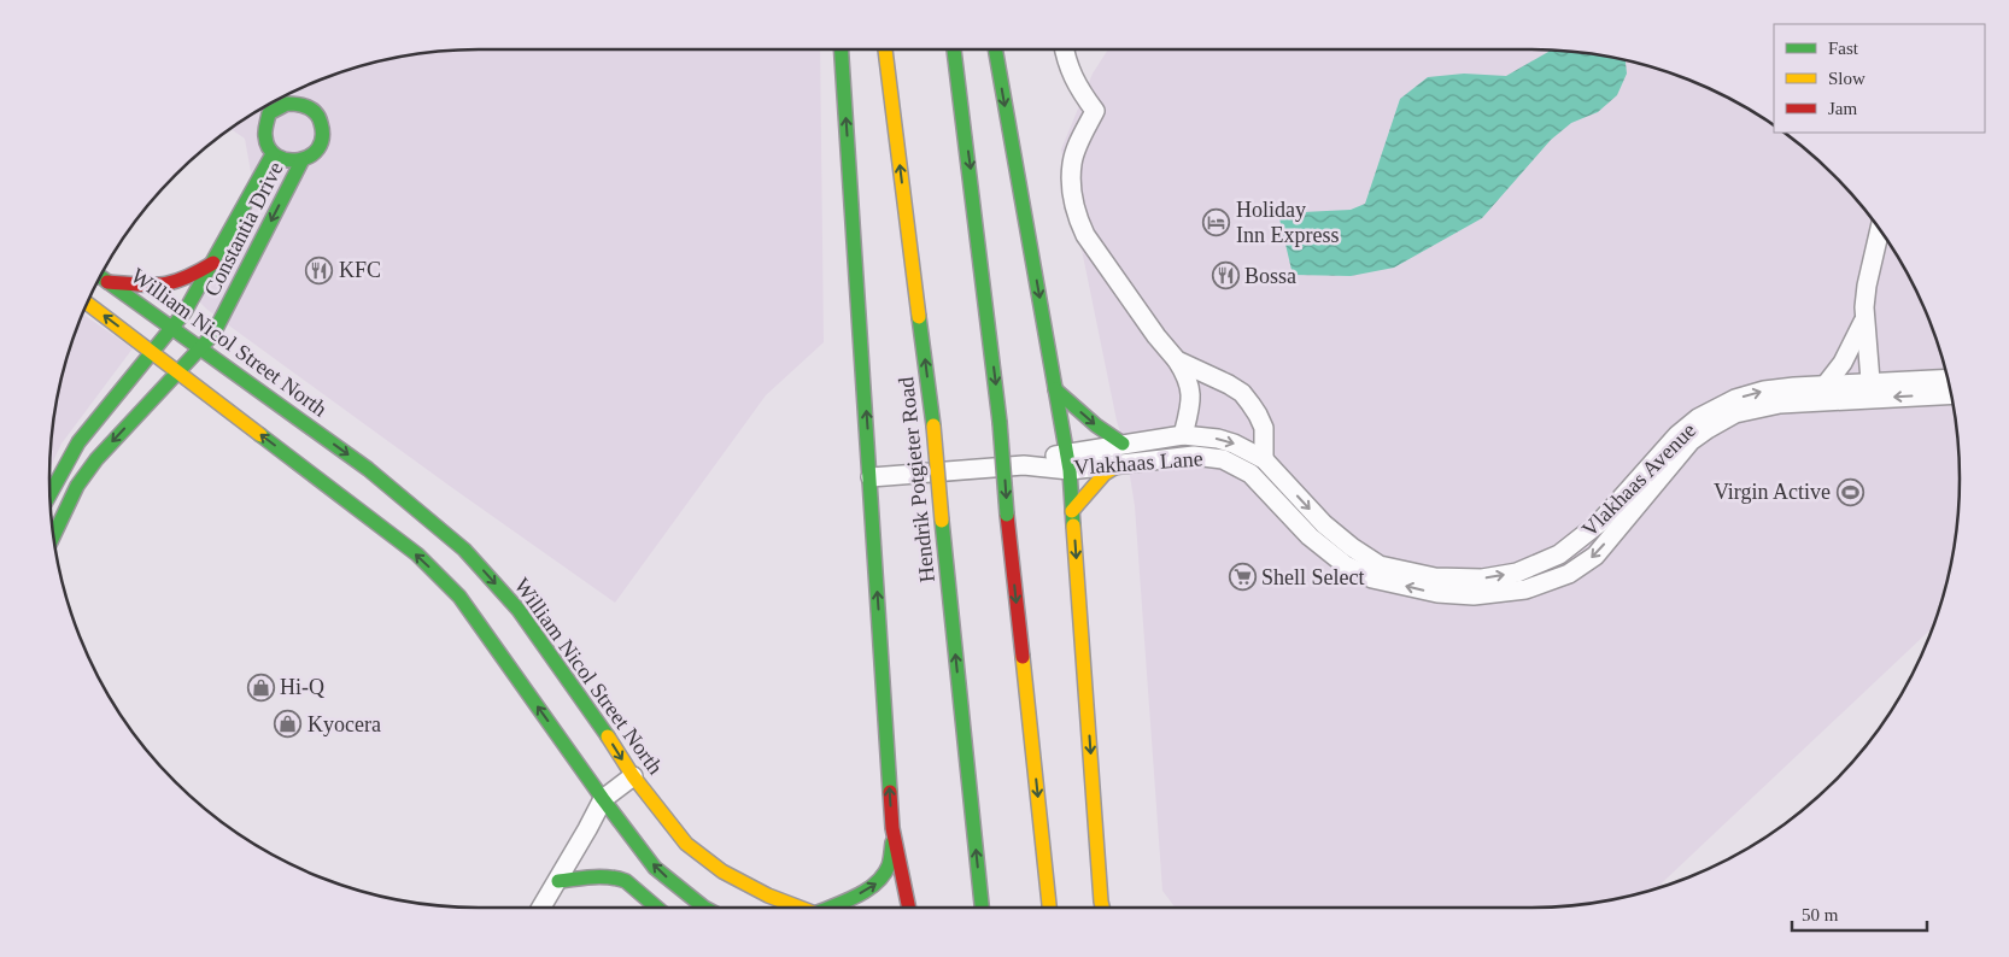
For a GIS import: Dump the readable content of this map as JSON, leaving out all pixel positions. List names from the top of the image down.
{
  "streets": {
    "main road": ["Constantia Drive", "William Nicol Street North", "Hendrik Potgieter Road"],
    "street": ["Vlakhaas Lane", "Vlakhaas Avenue"]
  },
  "crossings": [
    ["Constantia Drive", "William Nicol Street North"],
    ["Vlakhaas Lane", "Vlakhaas Avenue"]
  ],
  "places": {
    "hotel": ["Holiday Inn Express"],
    "restaurant": ["KFC", "Bossa"],
    "sports": ["Virgin Active"],
    "supermarket": ["Shell Select"],
    "shop": ["Hi-Q", "Kyocera"]
  },
  "legend": ["Fast", "Slow", "Jam"],
  "scale_bar": "50 m"
}
